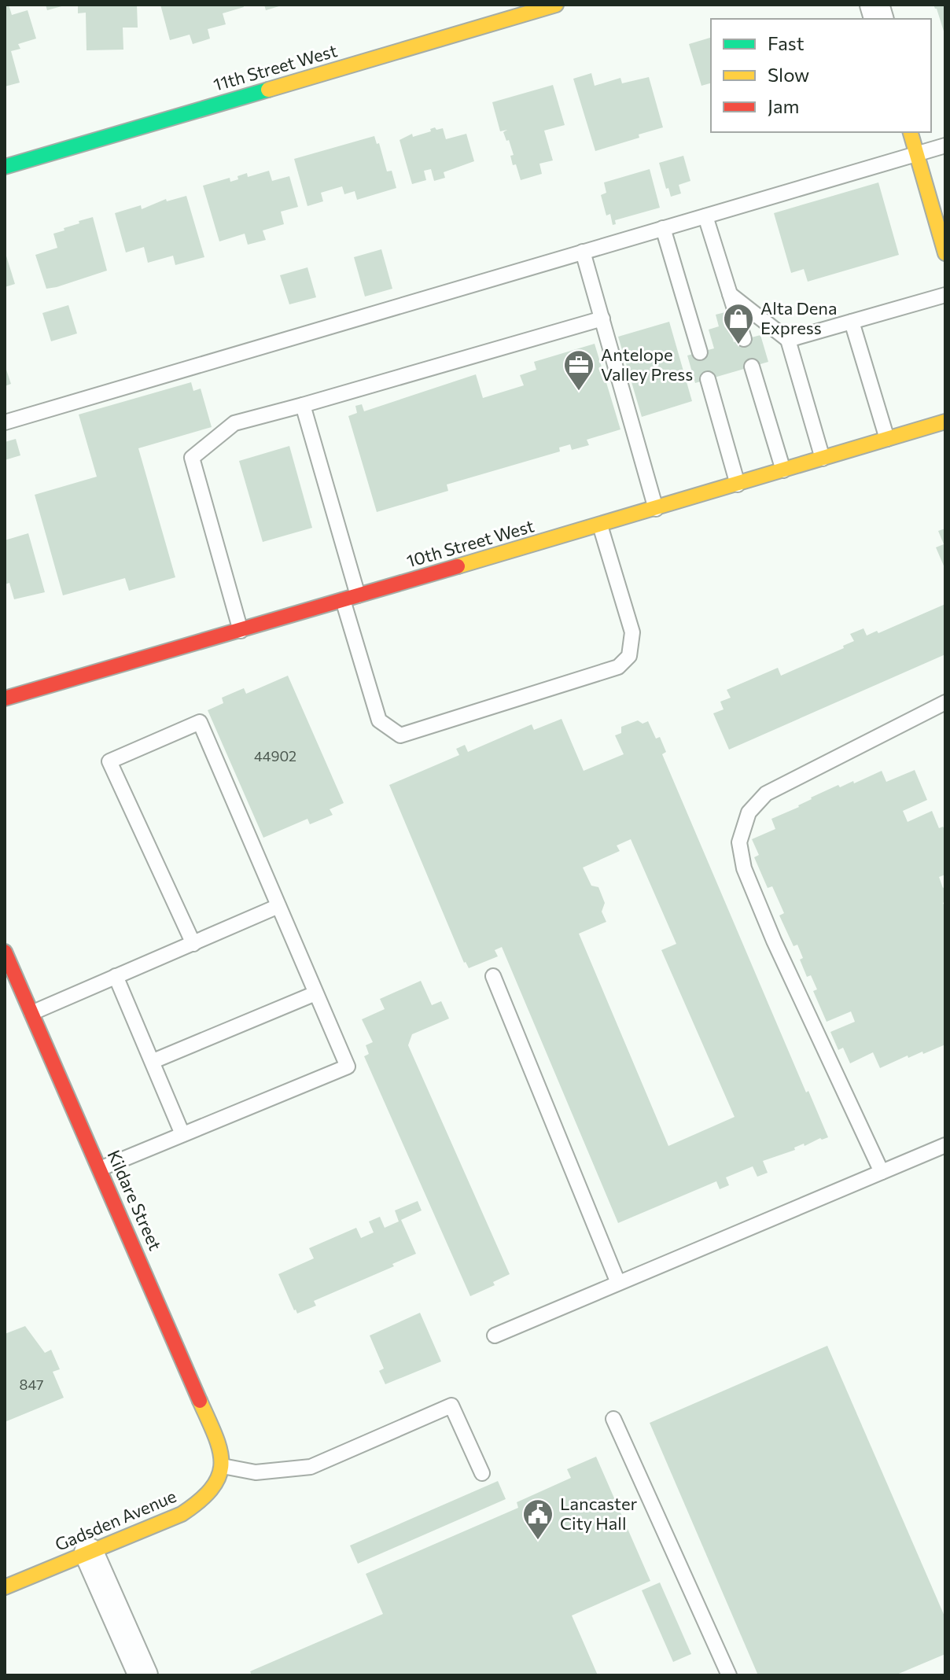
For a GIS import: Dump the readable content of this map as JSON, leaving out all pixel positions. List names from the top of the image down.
{
  "streets": {
    "street": [
      "11th Street West",
      "10th Street West",
      "Kildare Street",
      "Gadsden Avenue"
    ]
  },
  "crossings": [
    ["Kildare Street", "Gadsden Avenue"]
  ],
  "places": {
    "shop": ["Alta Dena Express"],
    "office": ["Antelope Valley Press"],
    "public building": ["Lancaster City Hall"]
  },
  "house_numbers": ["44902", "847"],
  "legend": ["Fast", "Slow", "Jam"]
}
